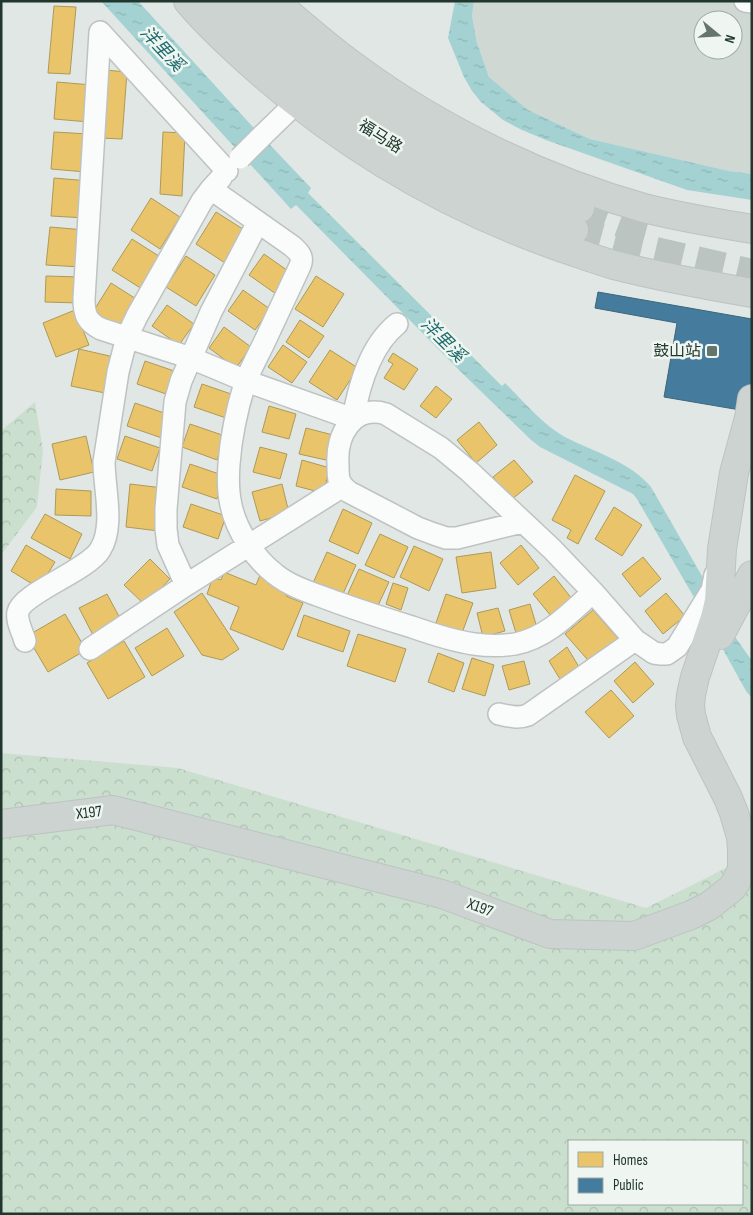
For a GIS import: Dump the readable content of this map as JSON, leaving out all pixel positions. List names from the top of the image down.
{
  "streets": {
    "main road": ["福马路", "X197"]
  },
  "water": ["洋里溪"],
  "places": {
    "transit": ["鼓山站"]
  },
  "legend": ["Homes", "Public"],
  "north": "right"
}
